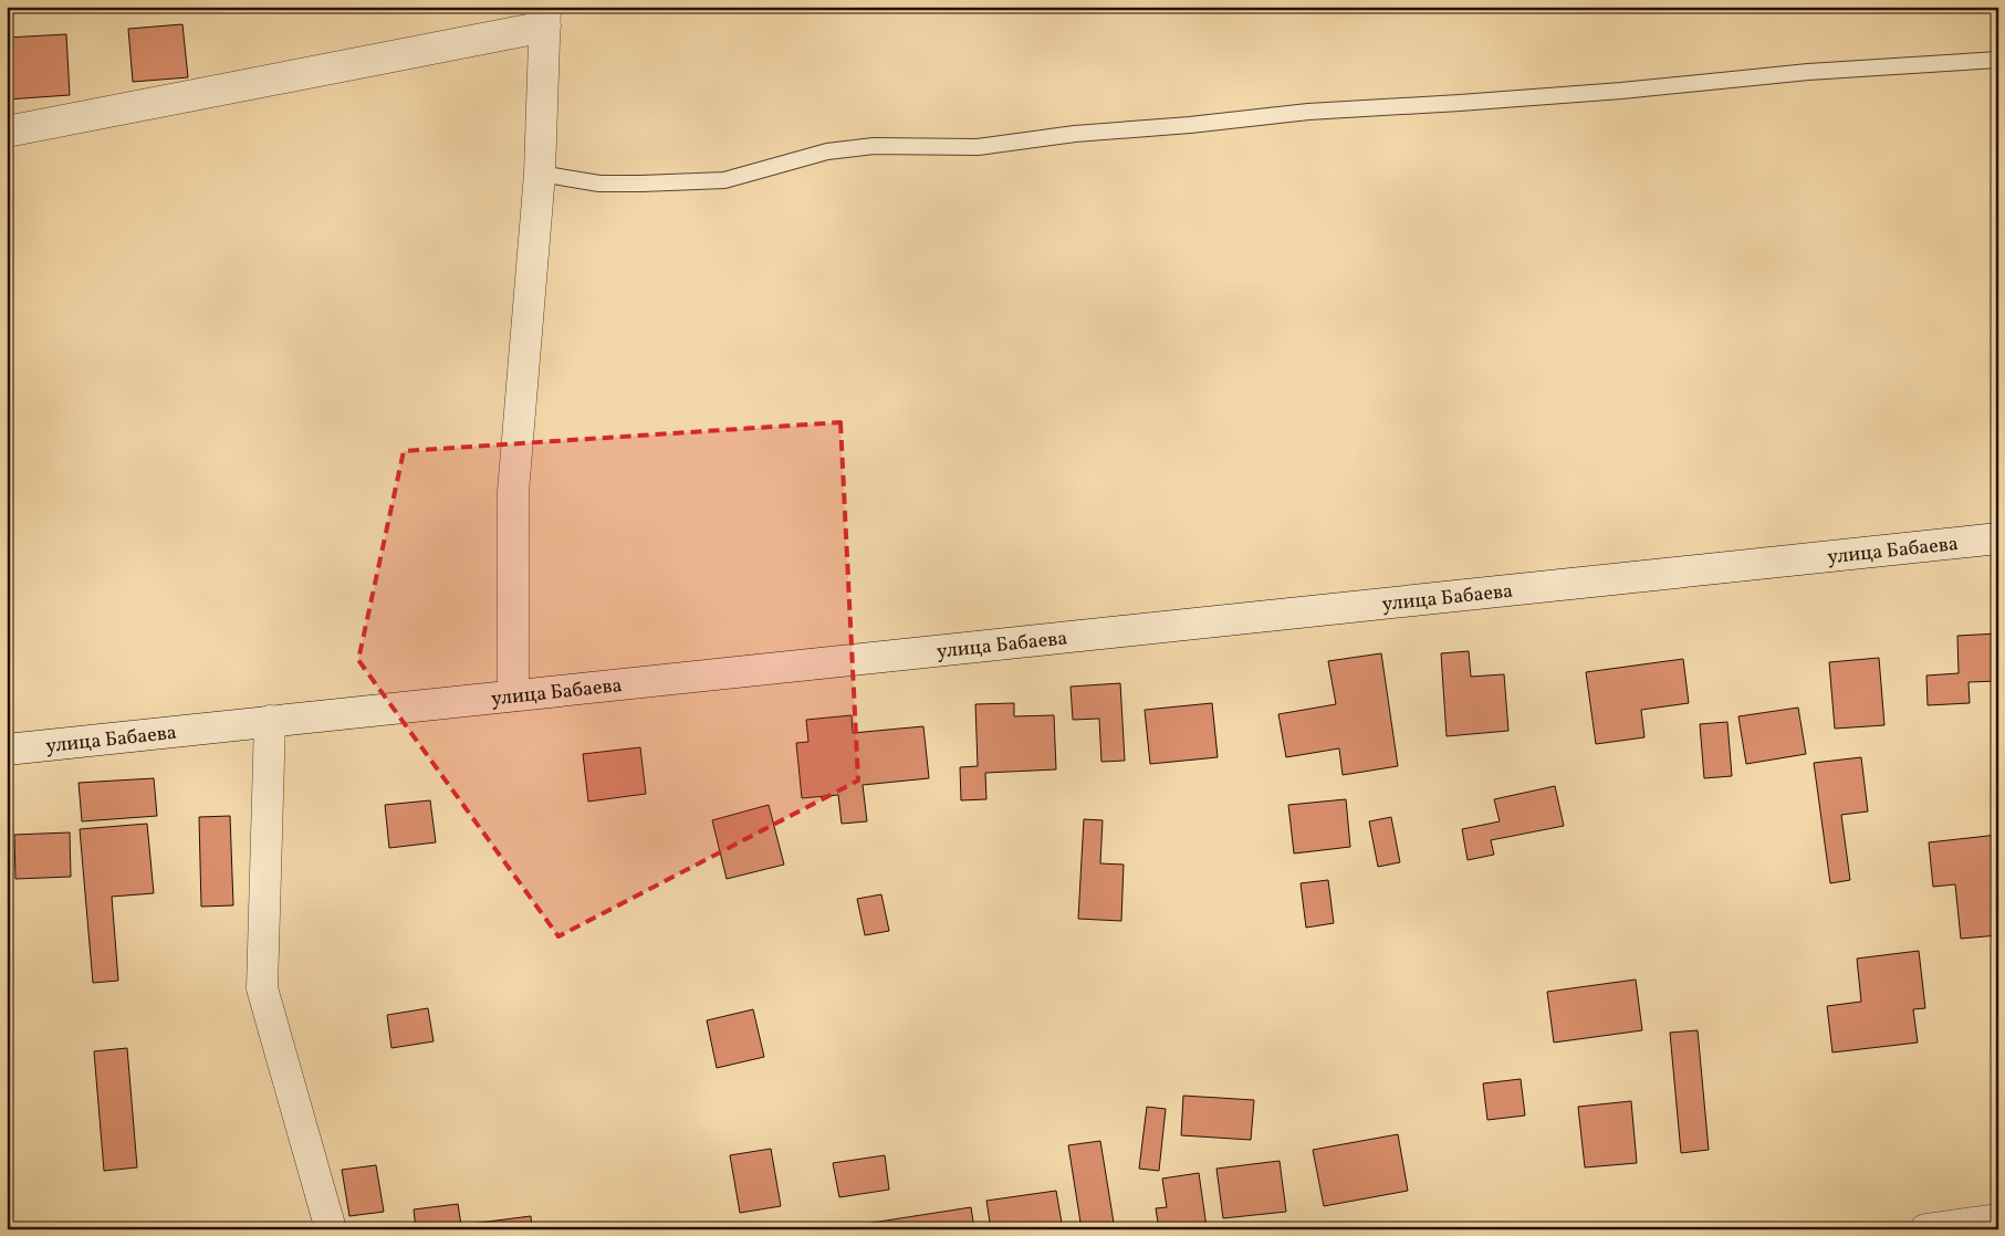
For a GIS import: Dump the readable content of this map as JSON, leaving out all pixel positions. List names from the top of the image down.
{
  "streets": {
    "street": ["улица Бабаева"]
  }
}
